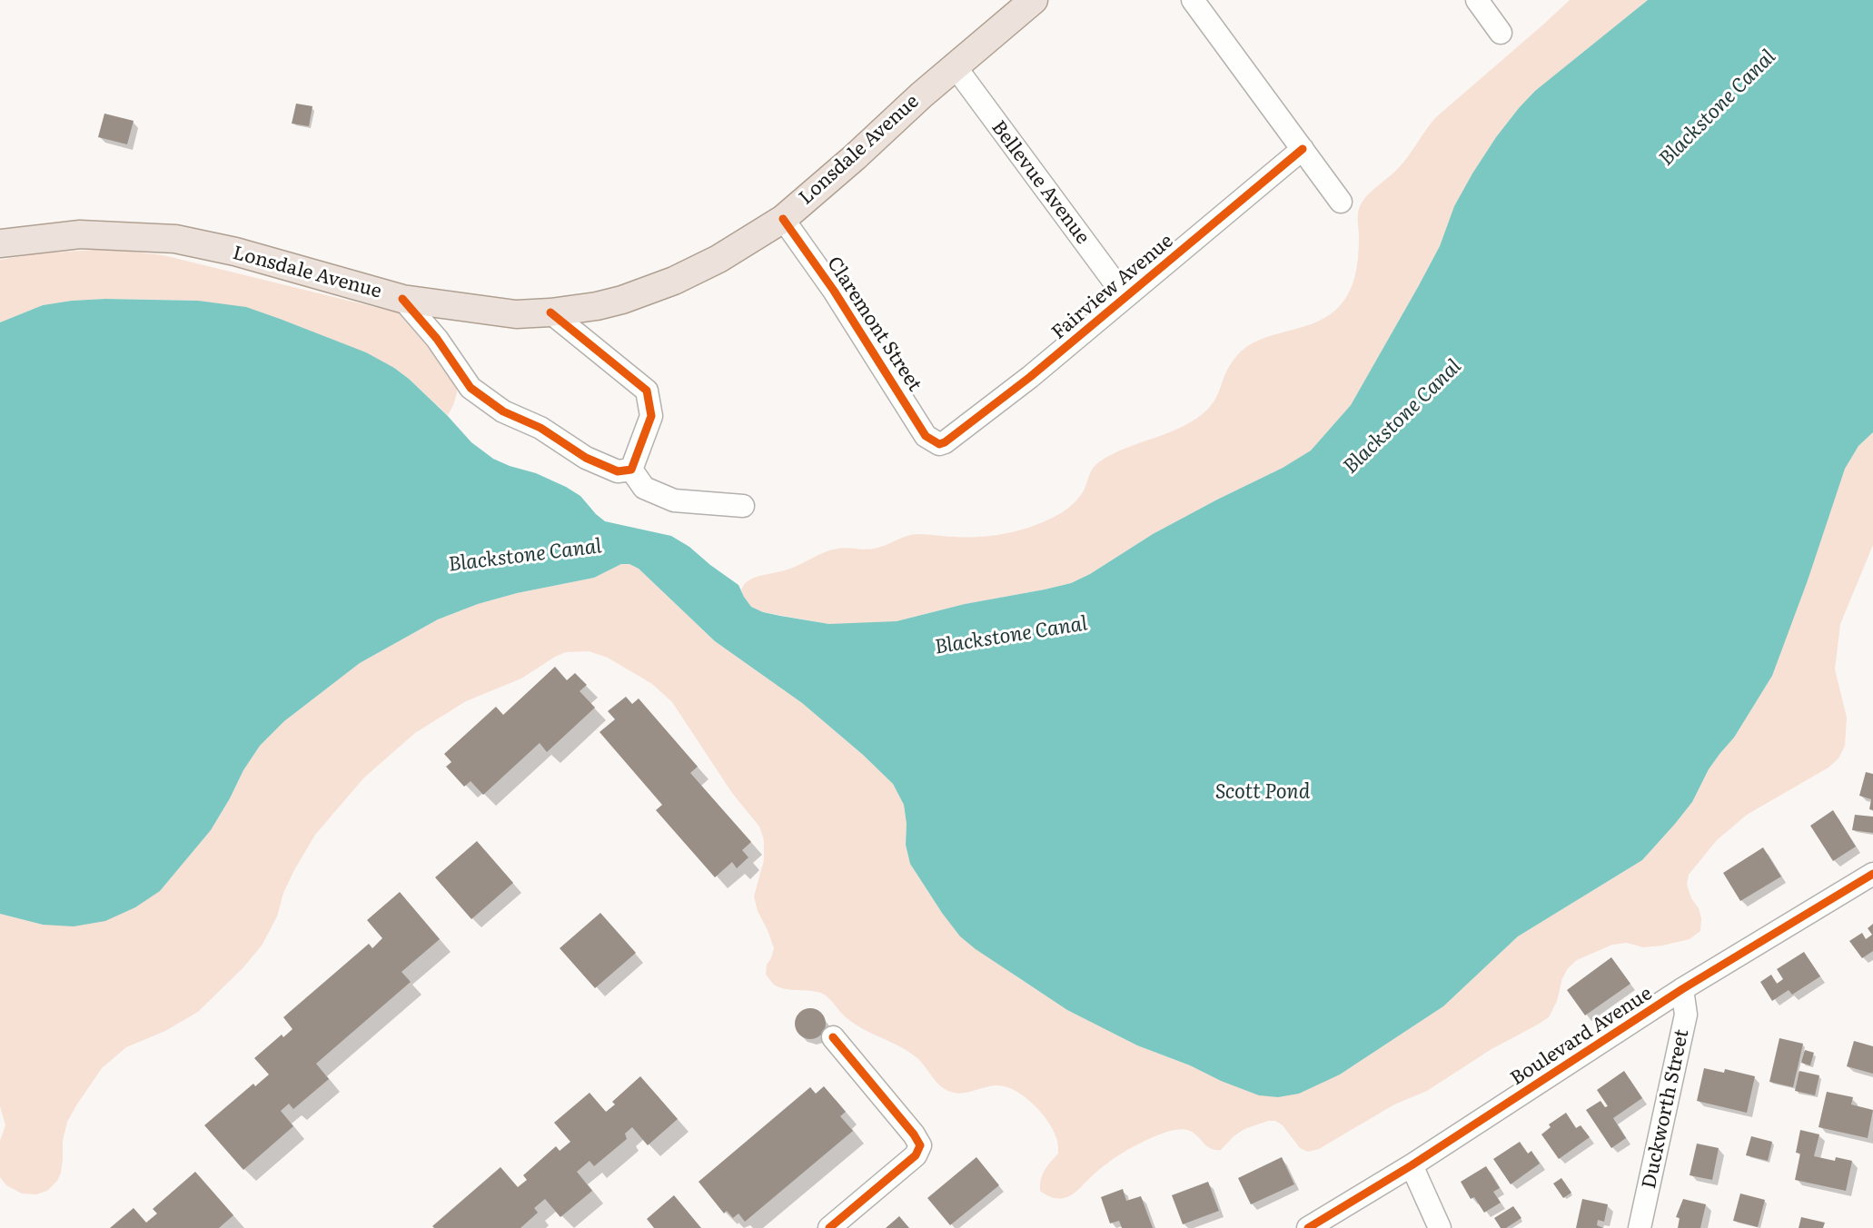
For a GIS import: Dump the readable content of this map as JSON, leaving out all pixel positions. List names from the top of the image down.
{
  "streets": {
    "main road": ["Lonsdale Avenue"],
    "street": [
      "Bellevue Avenue",
      "Fairview Avenue",
      "Claremont Street",
      "Boulevard Avenue",
      "Duckworth Street"
    ]
  },
  "crossings": [
    ["Lonsdale Avenue", "Bellevue Avenue"],
    ["Lonsdale Avenue", "Claremont Street"],
    ["Bellevue Avenue", "Fairview Avenue"],
    ["Fairview Avenue", "Claremont Street"],
    ["Boulevard Avenue", "Duckworth Street"]
  ],
  "water": ["Blackstone Canal", "Scott Pond"]
}
